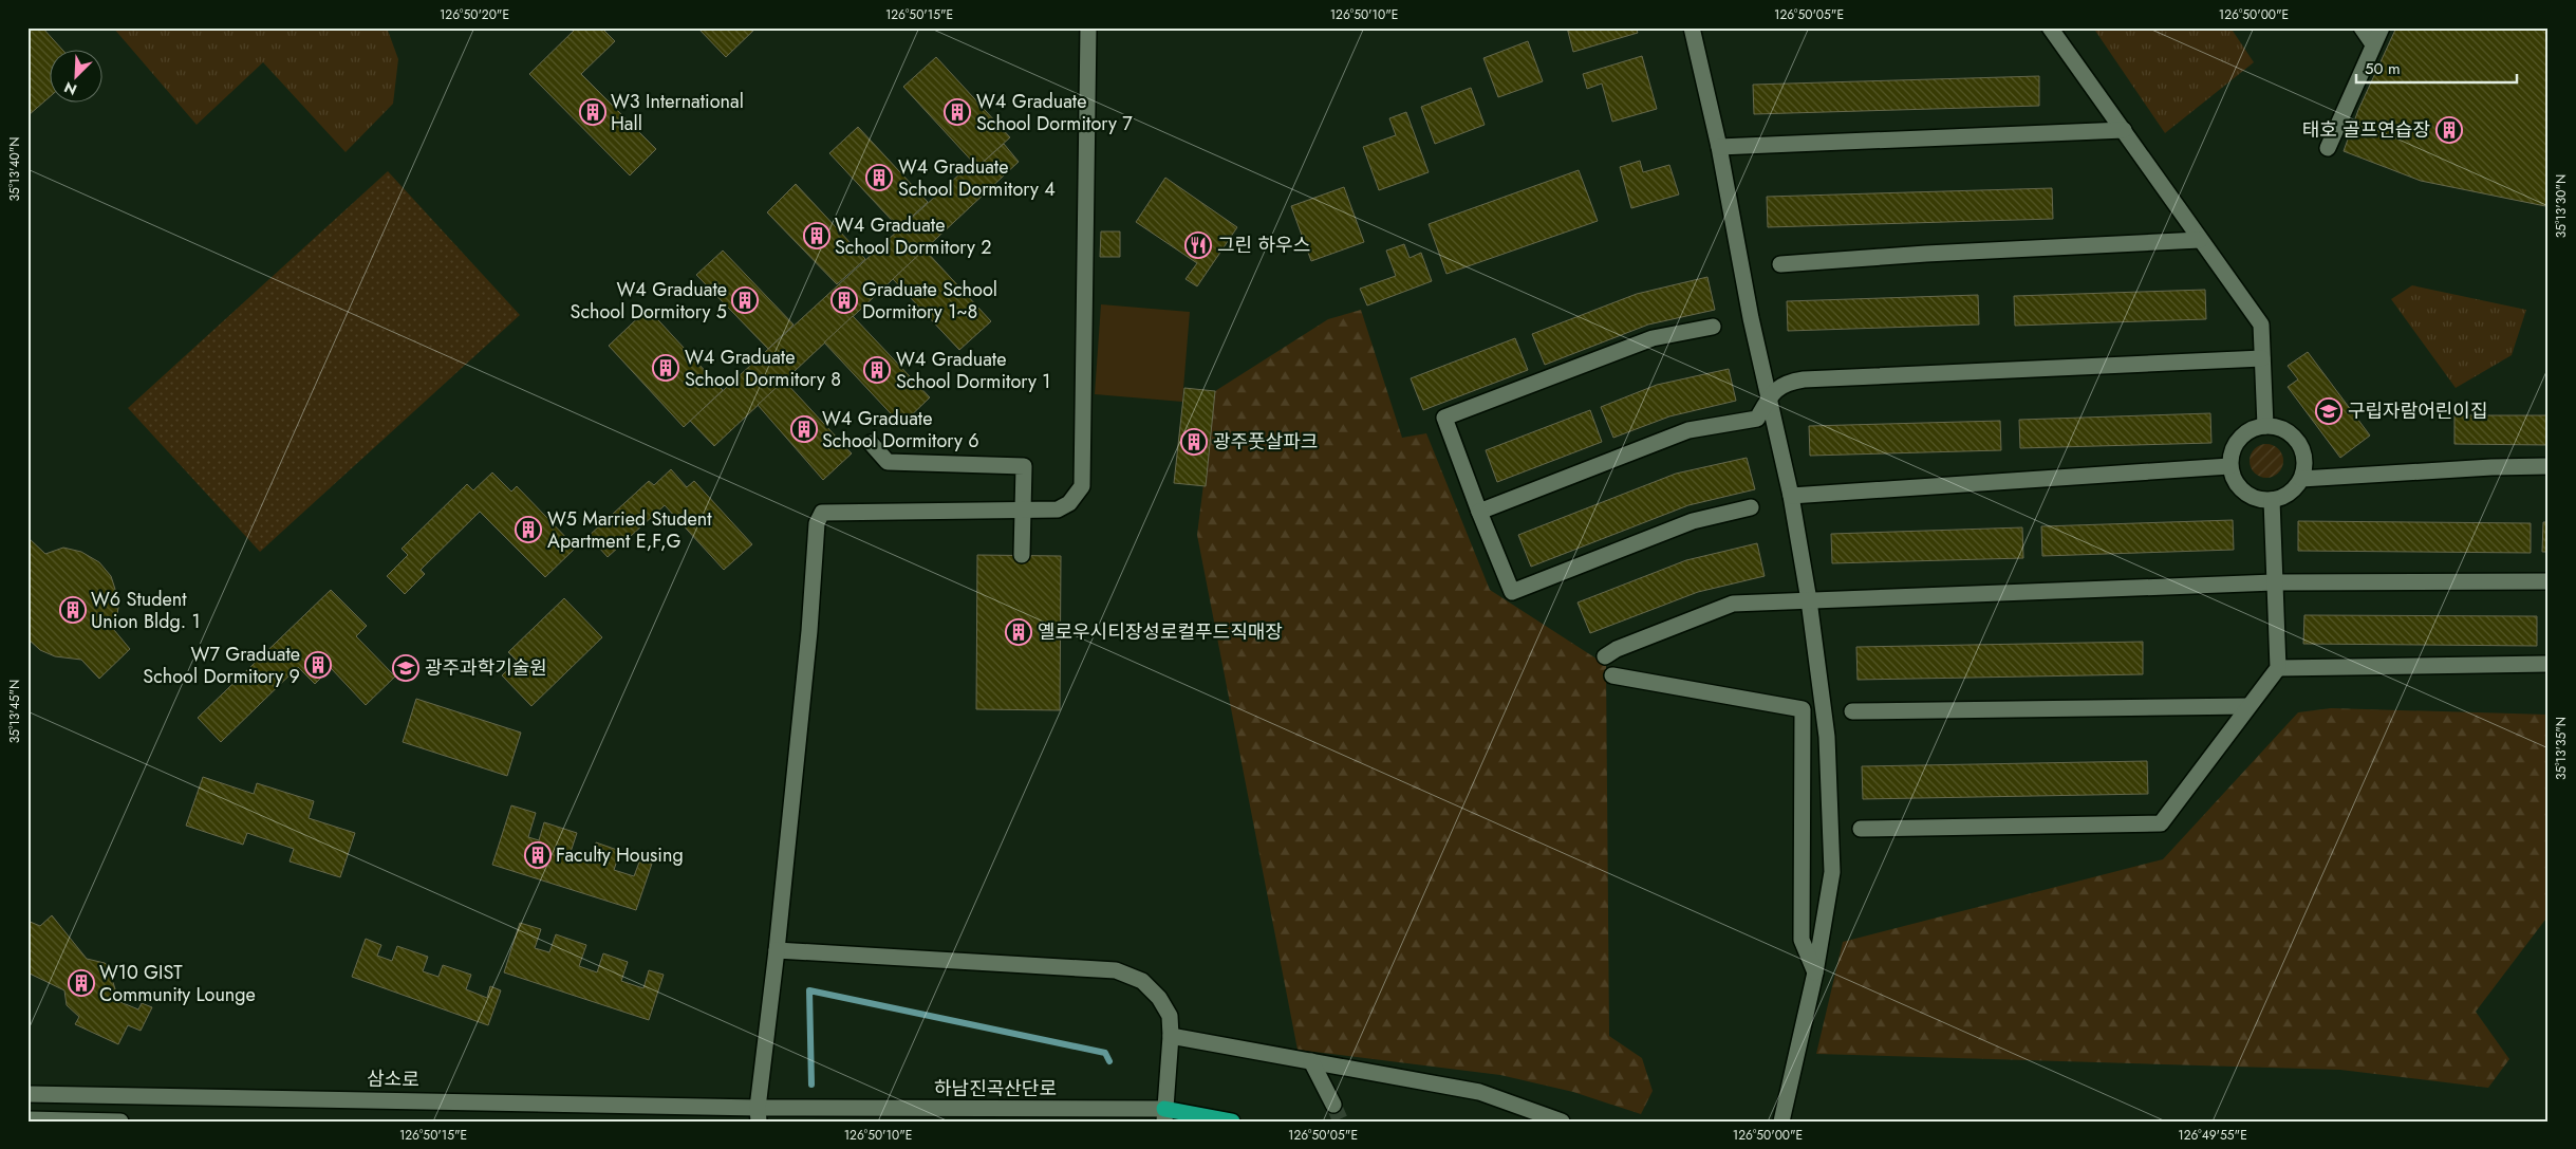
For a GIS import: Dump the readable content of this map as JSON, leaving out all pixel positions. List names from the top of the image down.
{
  "streets": {
    "highway": ["하남진곡산단로"],
    "street": ["삼소로"]
  },
  "crossings": [
    ["삼소로", "하남진곡산단로"]
  ],
  "places": {
    "building": [
      "W3 International Hall",
      "W4 Graduate School Dormitory 7",
      "태호 골프연습장",
      "W4 Graduate School Dormitory 4",
      "W4 Graduate School Dormitory 2",
      "W4 Graduate School Dormitory 5",
      "Graduate School Dormitory 1~8",
      "W4 Graduate School Dormitory 8",
      "W4 Graduate School Dormitory 1",
      "W4 Graduate School Dormitory 6",
      "광주풋살파크",
      "W5 Married Student Apartment E,F,G",
      "W6 Student Union Bldg. 1",
      "옐로우시티장성로컬푸드직매장",
      "W7 Graduate School Dormitory 9",
      "Faculty Housing",
      "W10 GIST Community Lounge"
    ],
    "restaurant": ["그린 하우스"],
    "school or university": ["구립자람어린이집", "광주과학기술원"]
  },
  "scale_bar": "50 m",
  "north": "bottom left",
  "coordinates": [
    "126°50'20\"E",
    "126°50'15\"E",
    "126°50'10\"E",
    "126°50'05\"E",
    "126°50'00\"E",
    "35°13'40\"N",
    "35°13'30\"N",
    "35°13'45\"N",
    "35°13'35\"N",
    "126°49'55\"E"
  ]
}
